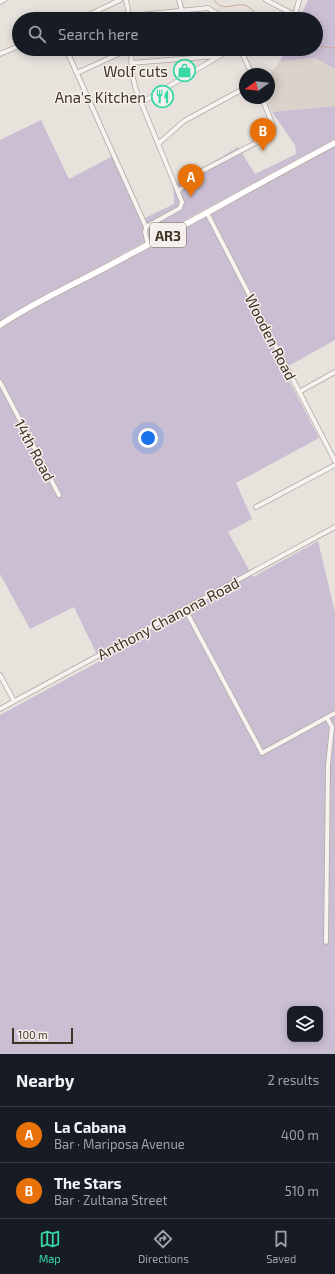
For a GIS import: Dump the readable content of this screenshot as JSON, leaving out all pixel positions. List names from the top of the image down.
{
  "streets": {
    "main road": ["AR3"],
    "street": ["Wooden Road", "14th Road", "Anthony Chanona Road"]
  },
  "crossings": [
    ["AR3", "Wooden Road"]
  ],
  "places": {
    "shop": ["Wolf cuts"],
    "restaurant": ["Ana's Kitchen"]
  },
  "scale_bar": "100 m",
  "north": "left",
  "page": {
    "search": "Search here",
    "pins": ["B", "A"],
    "scale": "100 m",
    "heading": ["Nearby", "2 results"],
    "list": [
      {
        "mark": "A",
        "name": "La Cabana",
        "note": "Bar · Mariposa Avenue",
        "value": "400 m"
      },
      {
        "mark": "B",
        "name": "The Stars",
        "note": "Bar · Zultana Street",
        "value": "510 m"
      }
    ],
    "nav": ["Map", "Directions", "Saved"]
  }
}
